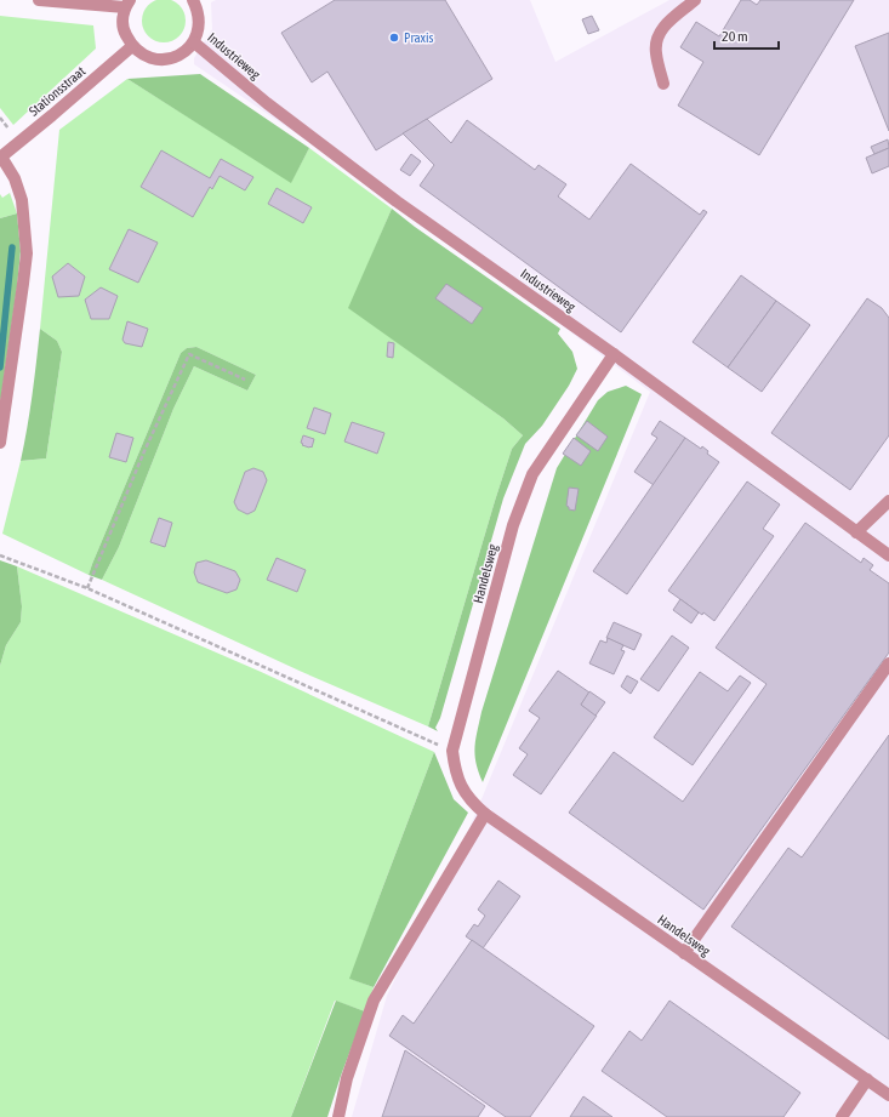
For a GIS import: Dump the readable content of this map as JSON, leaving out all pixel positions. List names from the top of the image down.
{
  "streets": {
    "street": ["Industrieweg", "Stationsstraat", "Handelsweg"]
  },
  "crossings": [
    ["Industrieweg", "Handelsweg"]
  ],
  "places": ["Praxis"],
  "scale_bar": "20 m"
}
